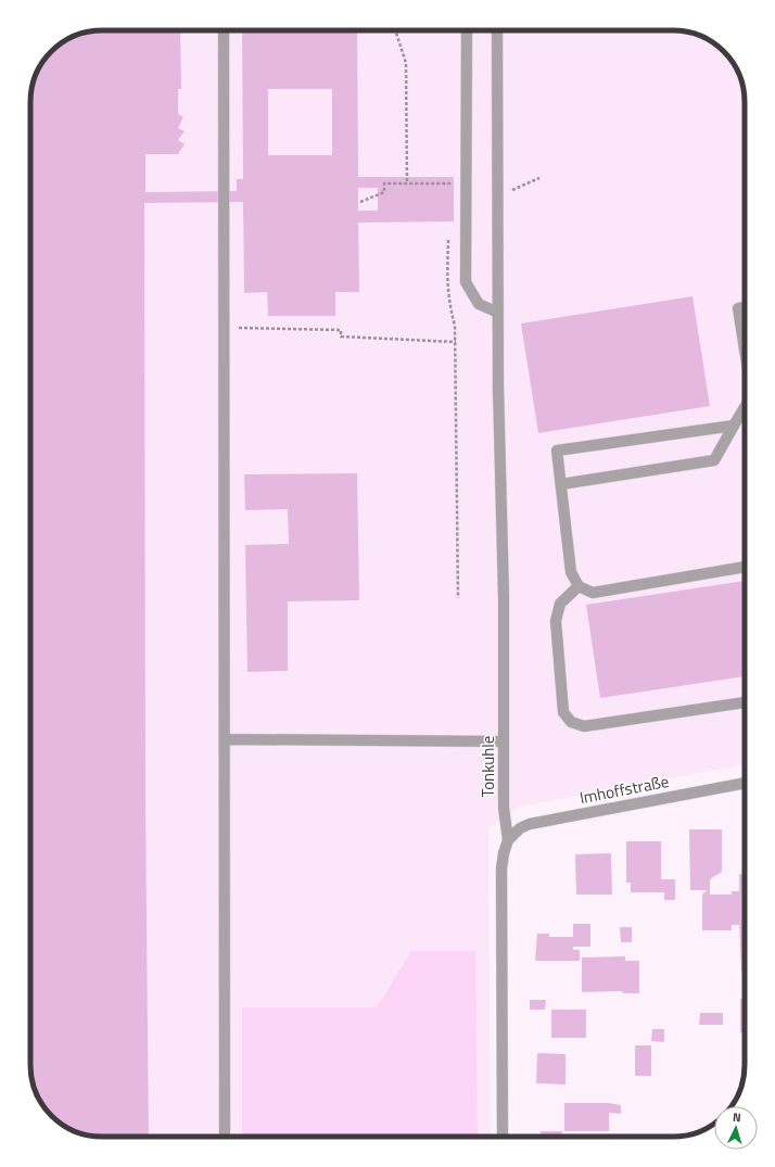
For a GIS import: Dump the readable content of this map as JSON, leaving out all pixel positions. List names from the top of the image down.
{
  "streets": {
    "street": ["Tonkuhle", "Imhoffstraße"]
  },
  "crossings": [
    ["Tonkuhle", "Imhoffstraße"]
  ],
  "north": "top"
}
